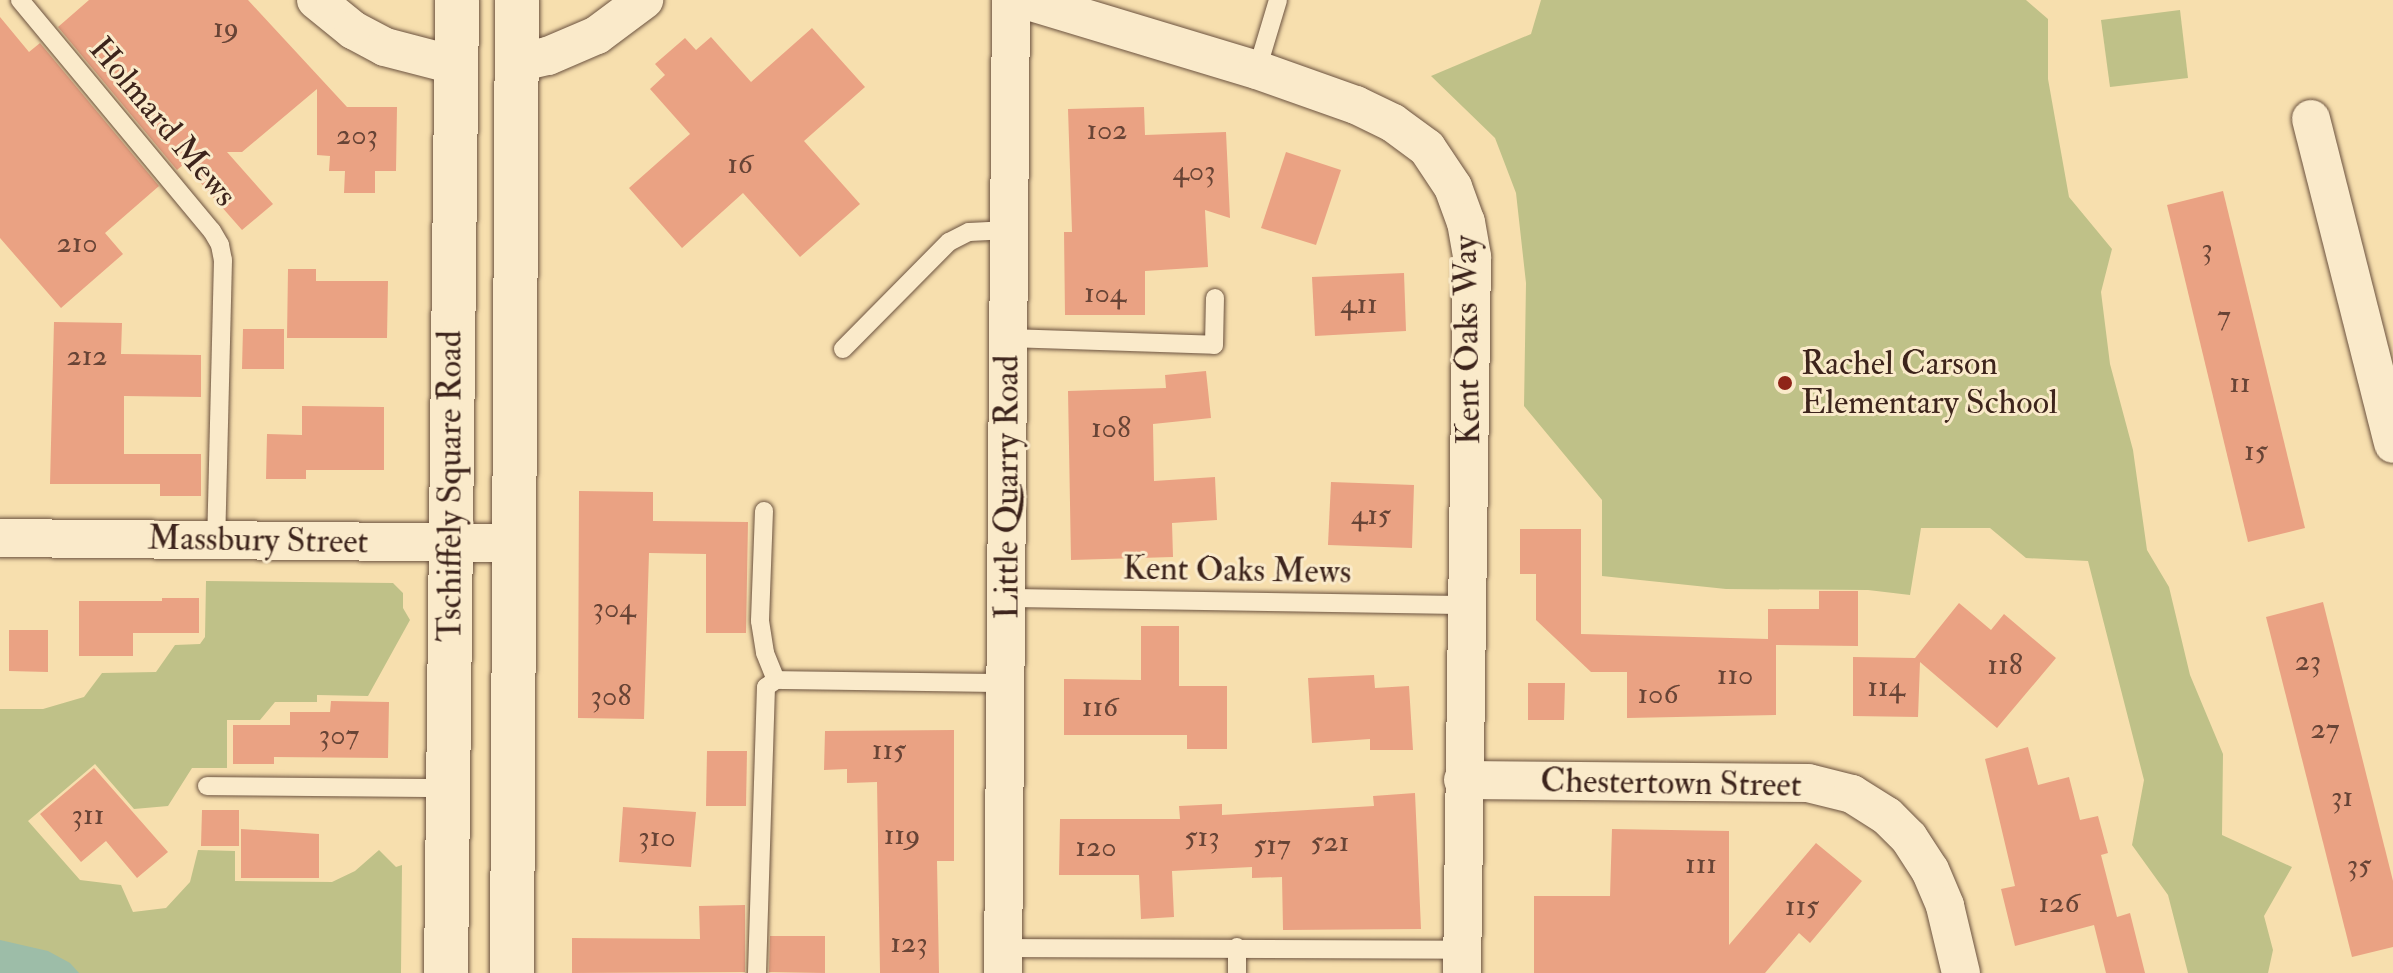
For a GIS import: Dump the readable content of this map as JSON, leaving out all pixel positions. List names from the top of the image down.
{
  "streets": {
    "street": [
      "Kent Oaks Way",
      "Tschiffely Square Road",
      "Little Quarry Road",
      "Massbury Street",
      "Chestertown Street"
    ],
    "lane": ["Holmard Mews", "Kent Oaks Mews"]
  },
  "crossings": [
    ["Holmard Mews", "Massbury Street"],
    ["Kent Oaks Way", "Kent Oaks Mews"],
    ["Kent Oaks Way", "Chestertown Street"],
    ["Tschiffely Square Road", "Massbury Street"],
    ["Little Quarry Road", "Kent Oaks Mews"]
  ],
  "places": ["Rachel Carson Elementary School"],
  "house_numbers": [
    "19",
    "102",
    "203",
    "16",
    "403",
    "210",
    "3",
    "104",
    "411",
    "7",
    "212",
    "11",
    "108",
    "15",
    "415",
    "304",
    "23",
    "118",
    "110",
    "114",
    "106",
    "308",
    "116",
    "27",
    "307",
    "115",
    "31",
    "311",
    "119",
    "310",
    "513",
    "521",
    "517",
    "120",
    "111",
    "35",
    "126",
    "115",
    "123"
  ]
}
